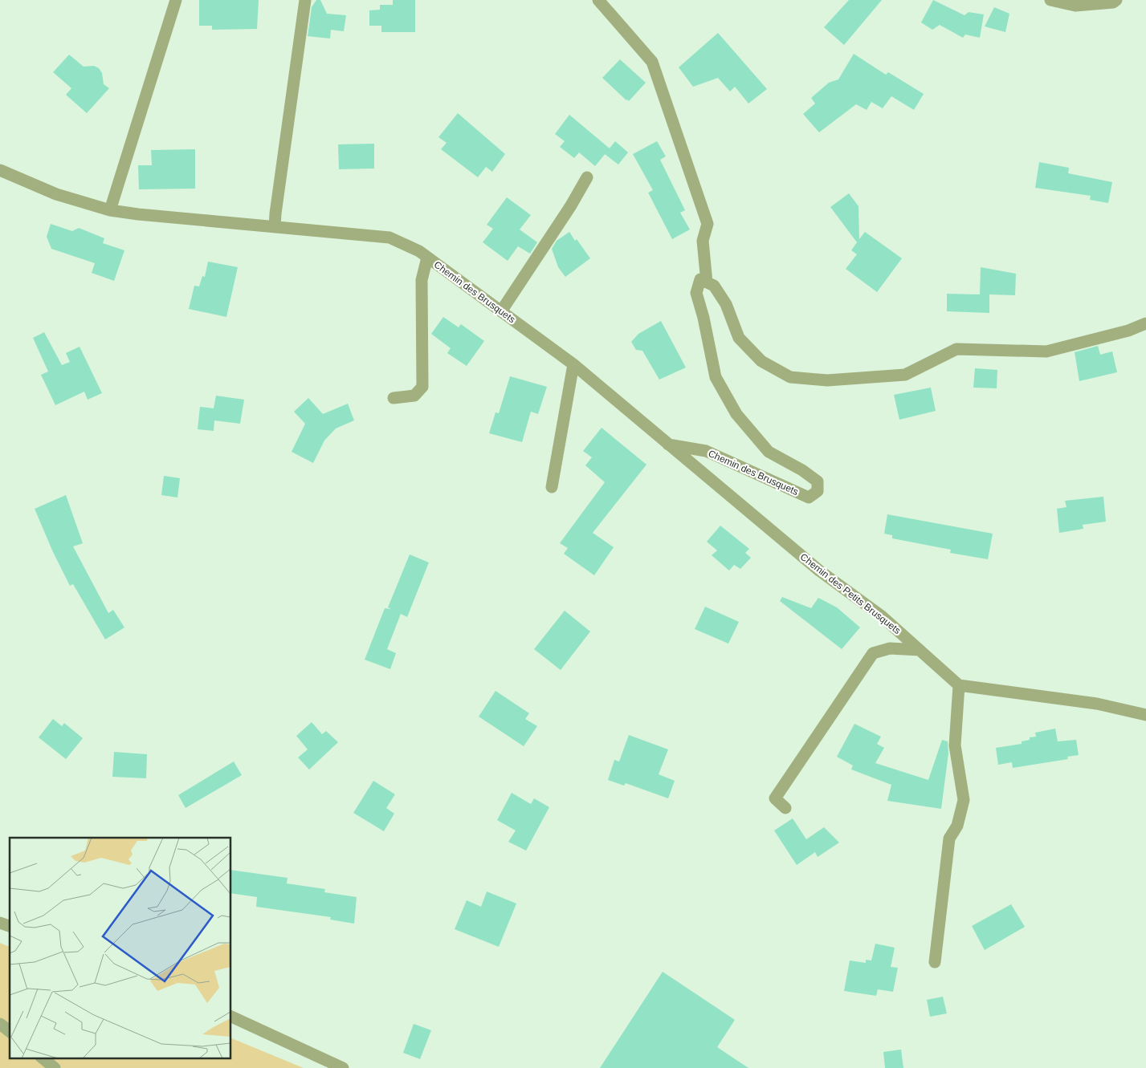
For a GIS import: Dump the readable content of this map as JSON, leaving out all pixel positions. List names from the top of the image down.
{
  "streets": {
    "street": ["Chemin des Brusquets", "Chemin des Petits Brusquets"]
  },
  "crossings": [
    ["Chemin des Brusquets", "Chemin des Petits Brusquets"]
  ]
}
